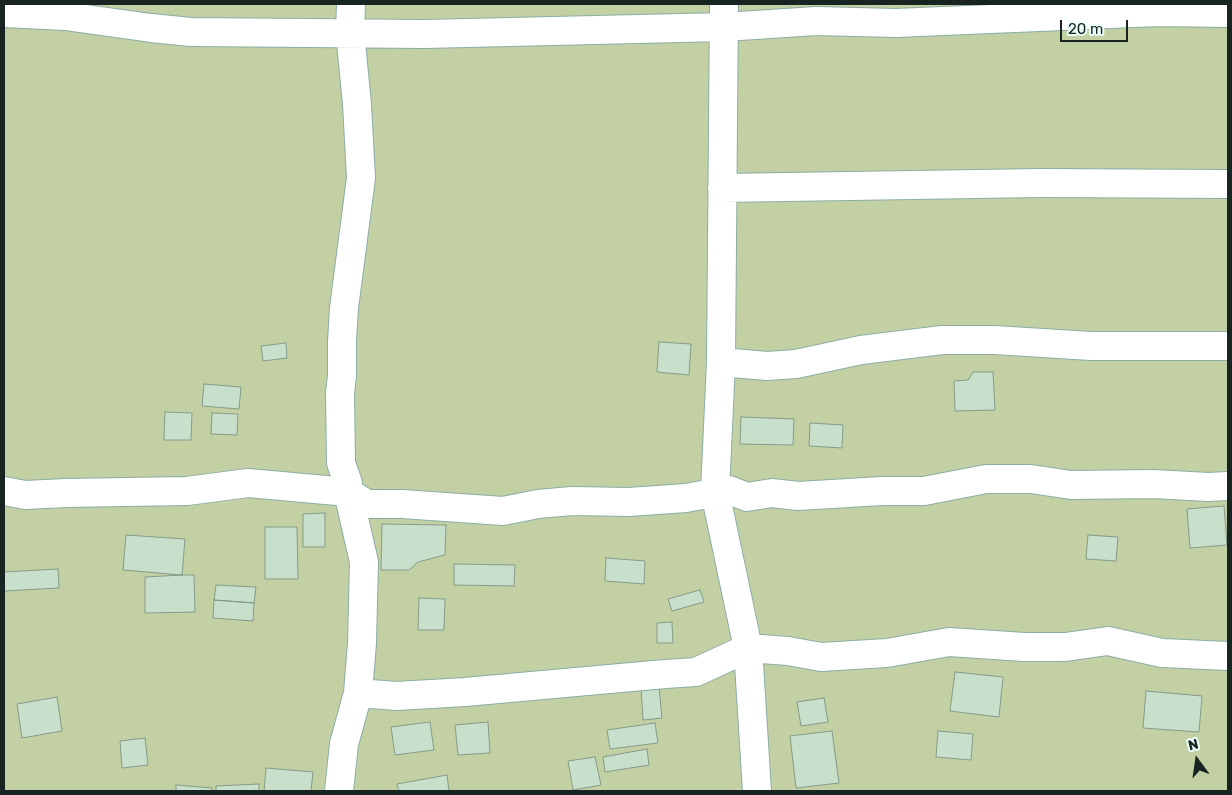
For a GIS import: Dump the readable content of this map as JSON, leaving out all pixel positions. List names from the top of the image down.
{
  "scale_bar": "20 m",
  "north": "top"
}
